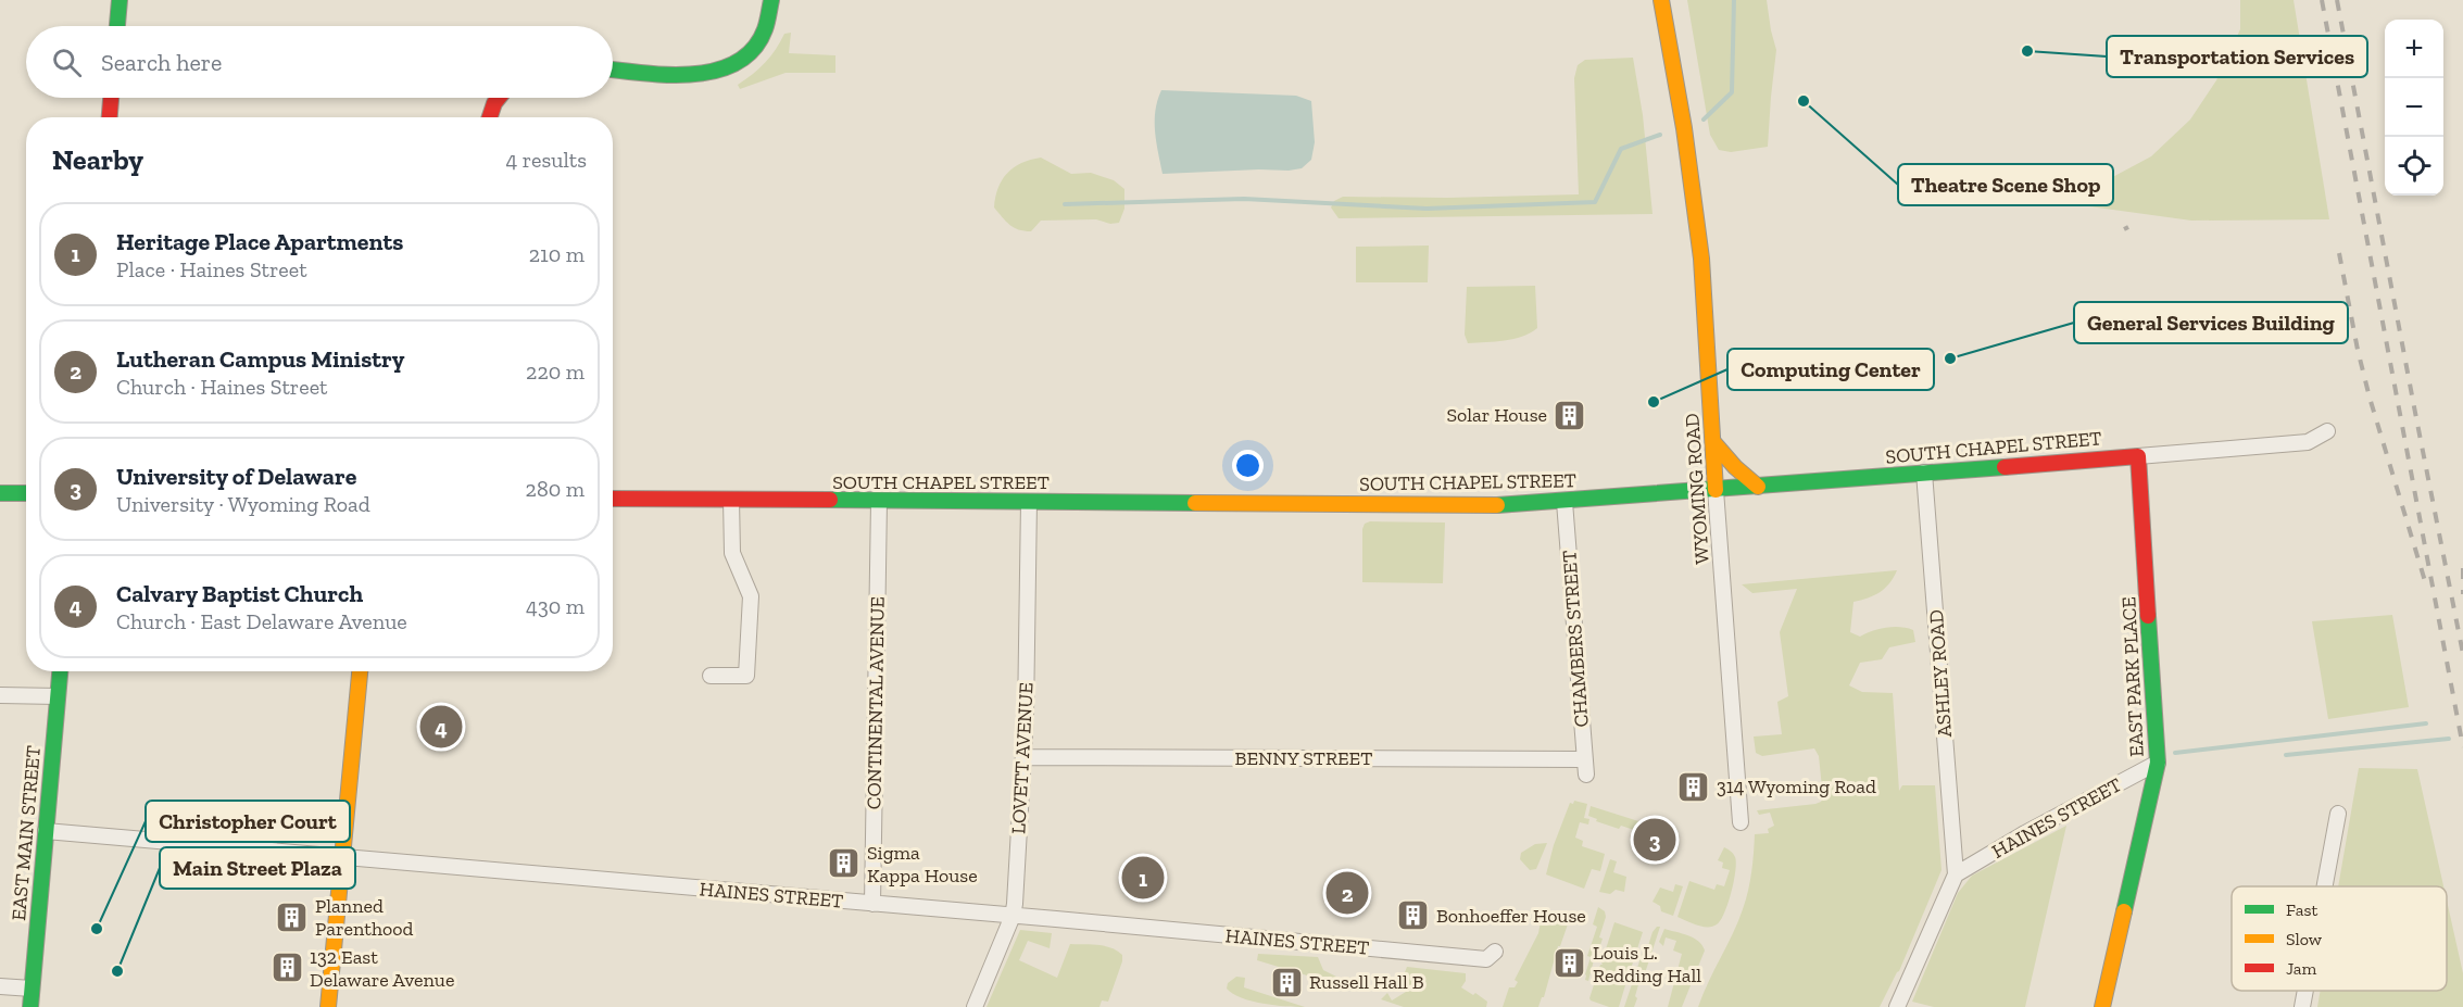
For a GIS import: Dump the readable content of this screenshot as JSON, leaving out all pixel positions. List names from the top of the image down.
{
  "streets": {
    "street": [
      "SOUTH CHAPEL STREET",
      "WYOMING ROAD",
      "CHAMBERS STREET",
      "ASHLEY ROAD",
      "EAST PARK PLACE",
      "CONTINENTAL AVENUE",
      "LOVETT AVENUE",
      "BENNY STREET",
      "HAINES STREET",
      "EAST MAIN STREET"
    ]
  },
  "crossings": [
    ["SOUTH CHAPEL STREET", "WYOMING ROAD"],
    ["SOUTH CHAPEL STREET", "CHAMBERS STREET"],
    ["SOUTH CHAPEL STREET", "ASHLEY ROAD"],
    ["SOUTH CHAPEL STREET", "EAST PARK PLACE"],
    ["SOUTH CHAPEL STREET", "CONTINENTAL AVENUE"],
    ["SOUTH CHAPEL STREET", "LOVETT AVENUE"],
    ["CHAMBERS STREET", "BENNY STREET"],
    ["ASHLEY ROAD", "HAINES STREET"],
    ["EAST PARK PLACE", "HAINES STREET"],
    ["CONTINENTAL AVENUE", "HAINES STREET"],
    ["LOVETT AVENUE", "BENNY STREET"],
    ["LOVETT AVENUE", "HAINES STREET"],
    ["HAINES STREET", "EAST MAIN STREET"]
  ],
  "places": {
    "other": [
      "Transportation Services",
      "Theatre Scene Shop",
      "General Services Building",
      "Computing Center",
      "Christopher Court",
      "Main Street Plaza"
    ],
    "building": [
      "Solar House",
      "314 Wyoming Road",
      "Sigma Kappa House",
      "Bonhoeffer House",
      "Planned Parenthood",
      "Louis L. Redding Hall",
      "132 East Delaware Avenue",
      "Russell Hall B"
    ]
  },
  "legend": ["Fast", "Slow", "Jam"],
  "page": {
    "map_buttons": ["+", "−"],
    "search": "Search here",
    "heading": ["Nearby", "4 results"],
    "list": [
      {
        "mark": "1",
        "name": "Heritage Place Apartments",
        "note": "Place · Haines Street",
        "value": "210 m"
      },
      {
        "mark": "2",
        "name": "Lutheran Campus Ministry",
        "note": "Church · Haines Street",
        "value": "220 m"
      },
      {
        "mark": "3",
        "name": "University of Delaware",
        "note": "University · Wyoming Road",
        "value": "280 m"
      },
      {
        "mark": "4",
        "name": "Calvary Baptist Church",
        "note": "Church · East Delaware Avenue",
        "value": "430 m"
      }
    ],
    "pins": [
      "4",
      "3",
      "1",
      "2"
    ]
  }
}
